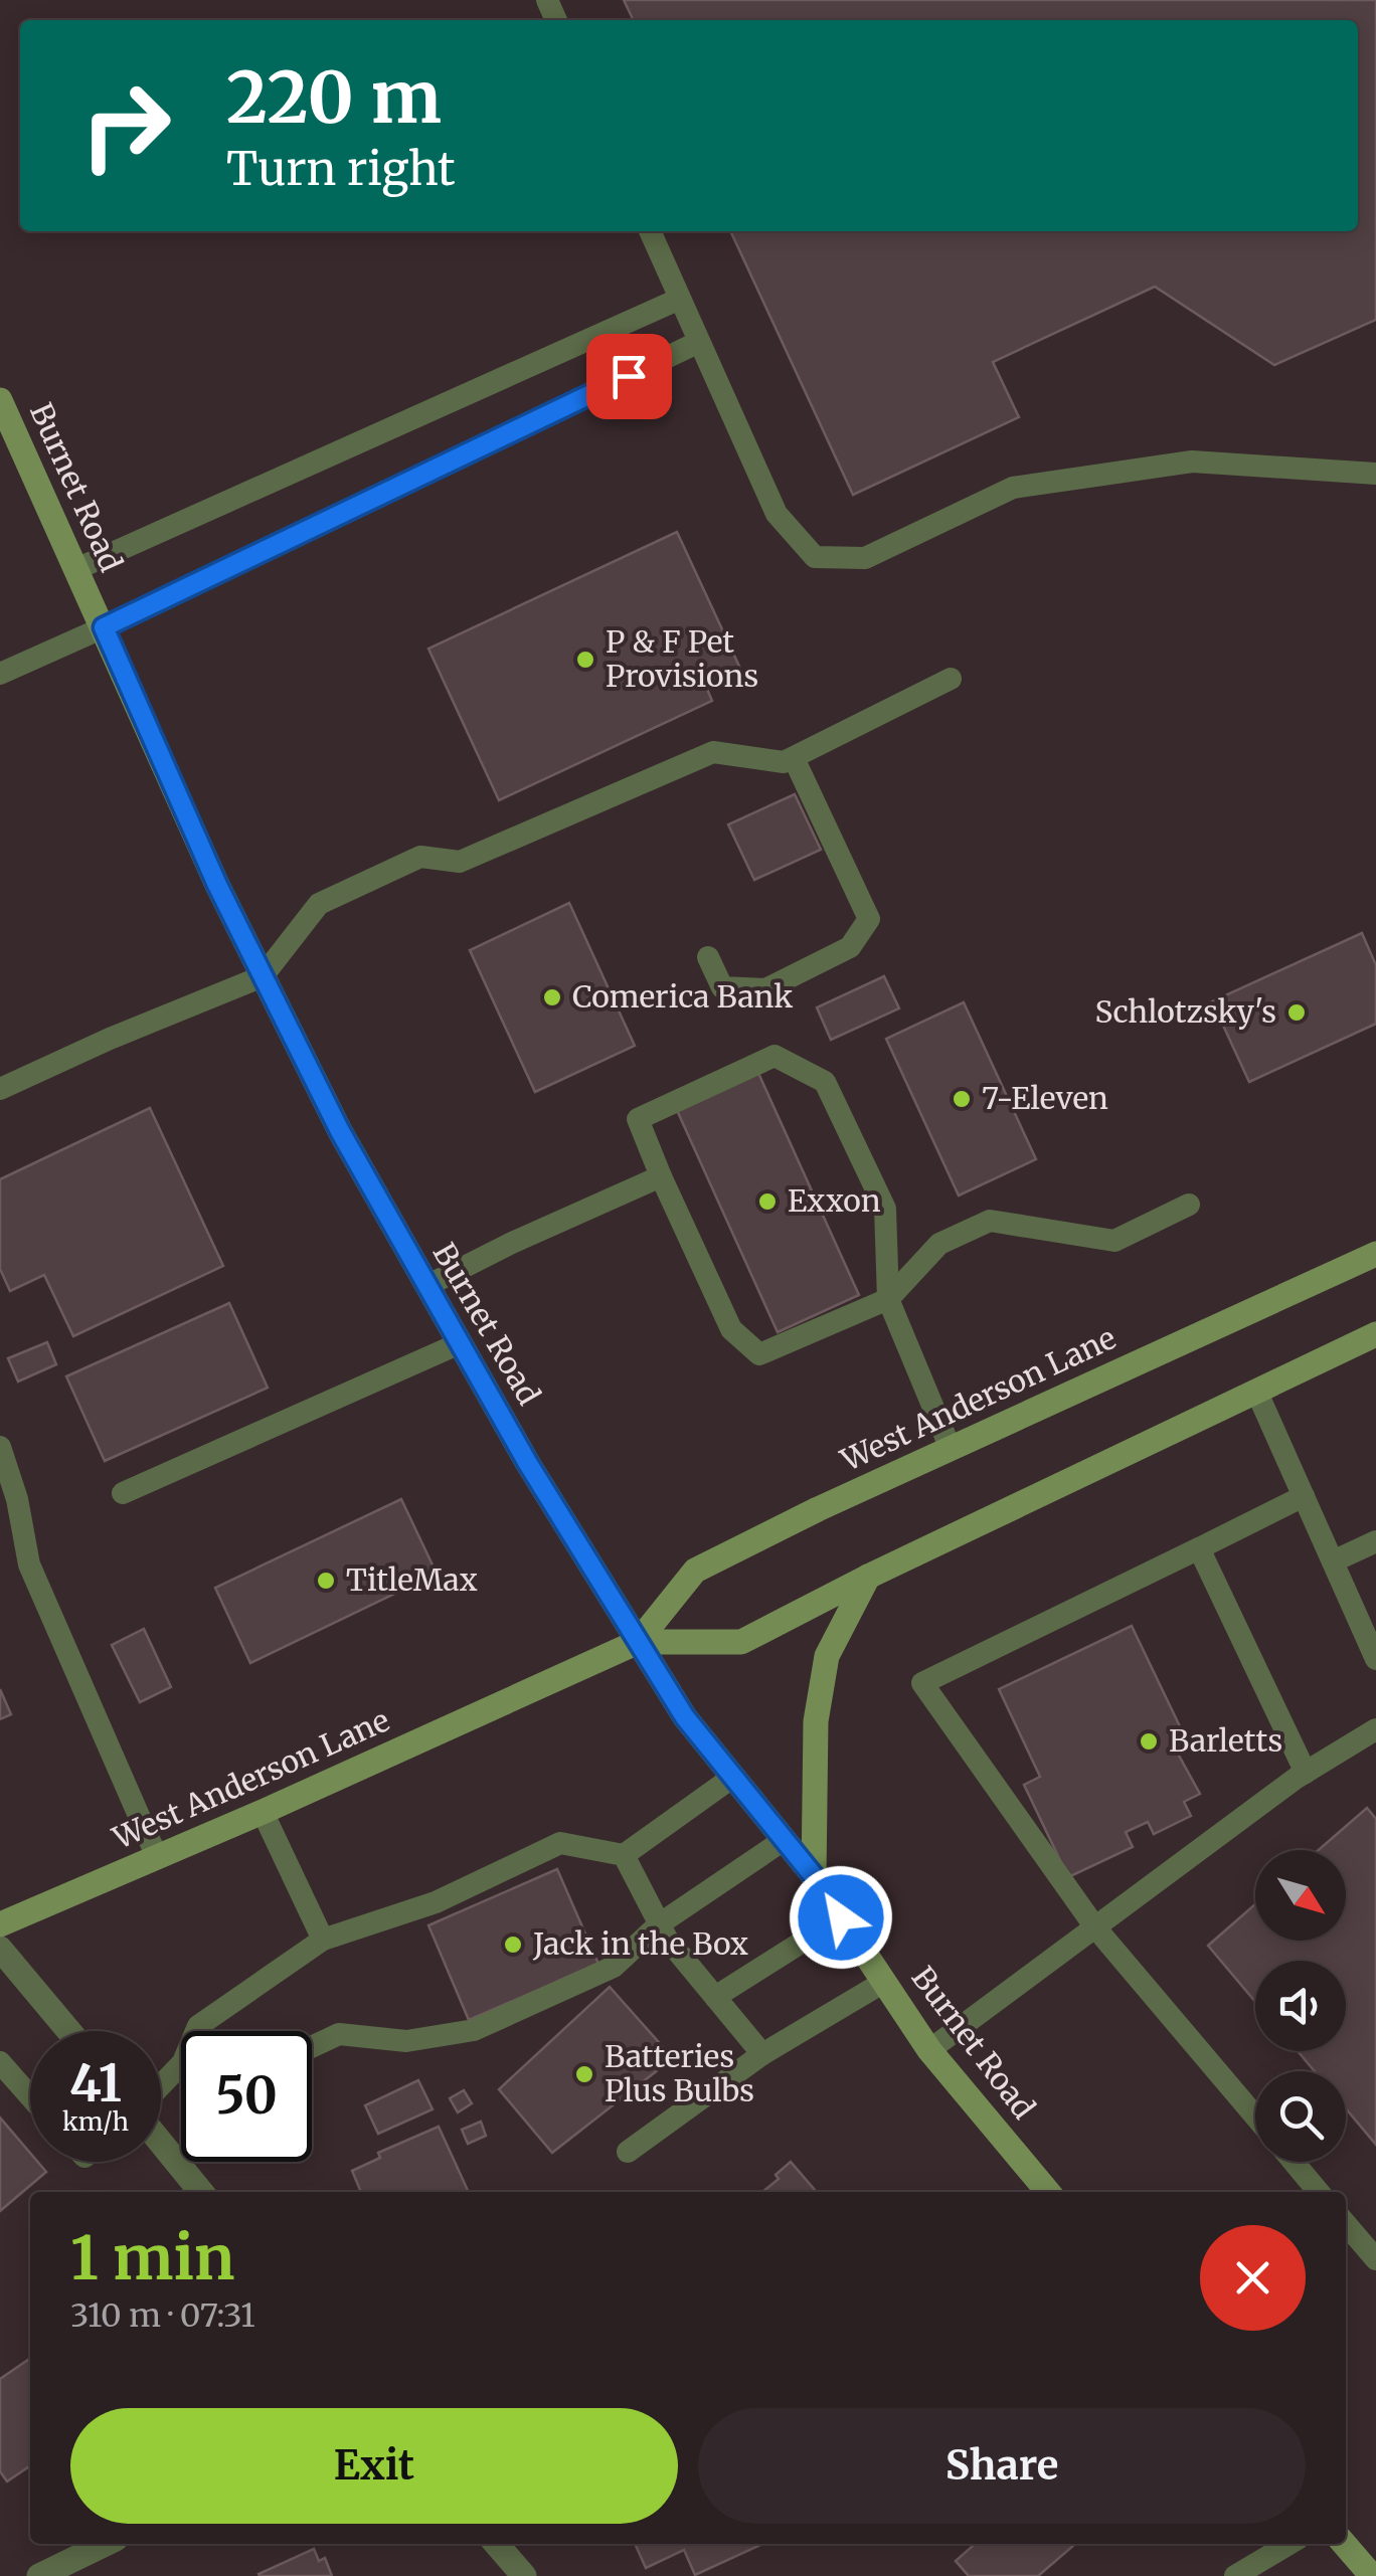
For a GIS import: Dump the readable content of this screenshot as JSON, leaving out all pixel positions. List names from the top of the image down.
{
  "streets": {
    "main road": ["Burnet Road", "West Anderson Lane"]
  },
  "crossings": [
    ["Burnet Road", "West Anderson Lane"]
  ],
  "places": [
    "P & F Pet Provisions",
    "Comerica Bank",
    "Schlotzsky's",
    "7-Eleven",
    "Exxon",
    "TitleMax",
    "Barletts",
    "Jack in the Box",
    "Batteries Plus Bulbs"
  ],
  "north": "bottom right",
  "page": {
    "turn": ["220 m", "Turn right"],
    "speed": "41 km/h",
    "limit": "50",
    "heading": ["1 min", "310 m · 07:31"],
    "buttons": ["Exit", "Share"]
  }
}
